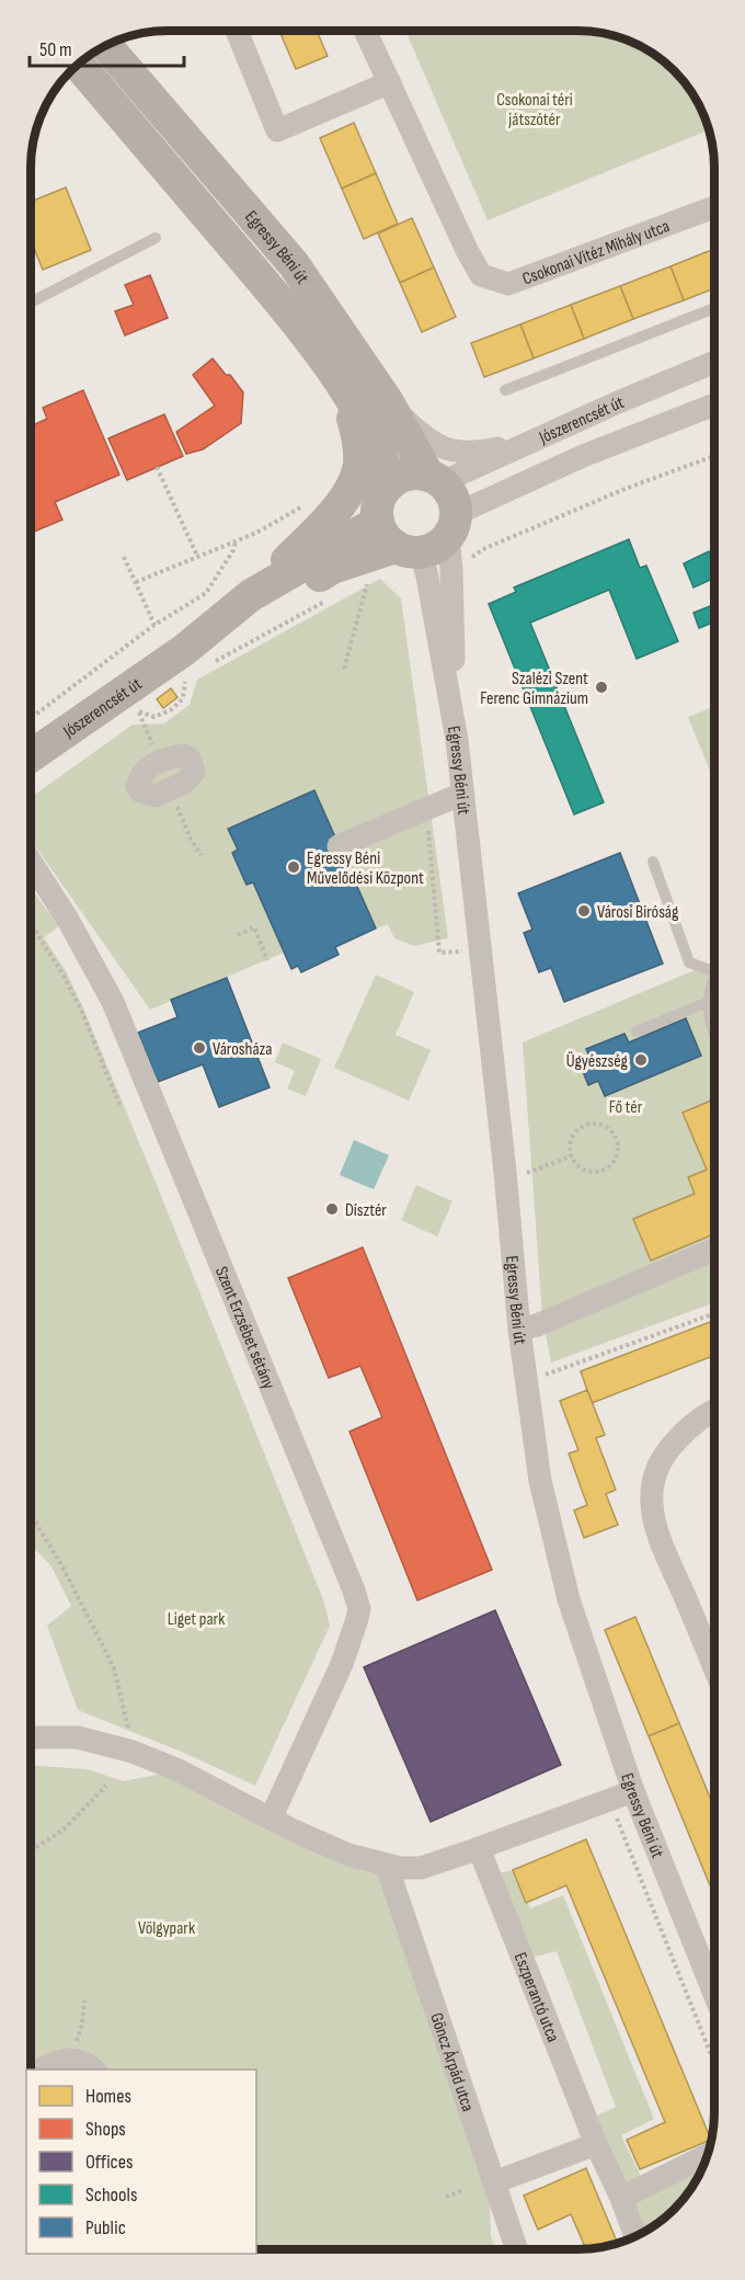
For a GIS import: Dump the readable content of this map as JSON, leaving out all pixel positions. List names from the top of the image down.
{
  "streets": {
    "street": [
      "Egressy Béni út",
      "Csokonai Vitéz Mihály utca",
      "Jószerencsét út",
      "Szent Erzsébet sétány",
      "Eszperantó utca",
      "Göncz Árpád utca"
    ]
  },
  "crossings": [
    ["Egressy Béni út", "Jószerencsét út"]
  ],
  "parks": [
    "Csokonai téri játszótér",
    "Fő tér",
    "Liget park",
    "Völgypark"
  ],
  "places": [
    "Szalézi Szent Ferenc Gimnázium",
    "Egressy Béni Művelődési Központ",
    "Városi Biróság",
    "Városháza",
    "Ügyészség",
    "Dísztér"
  ],
  "legend": [
    "Homes",
    "Shops",
    "Offices",
    "Schools",
    "Public"
  ],
  "scale_bar": "50 m"
}
